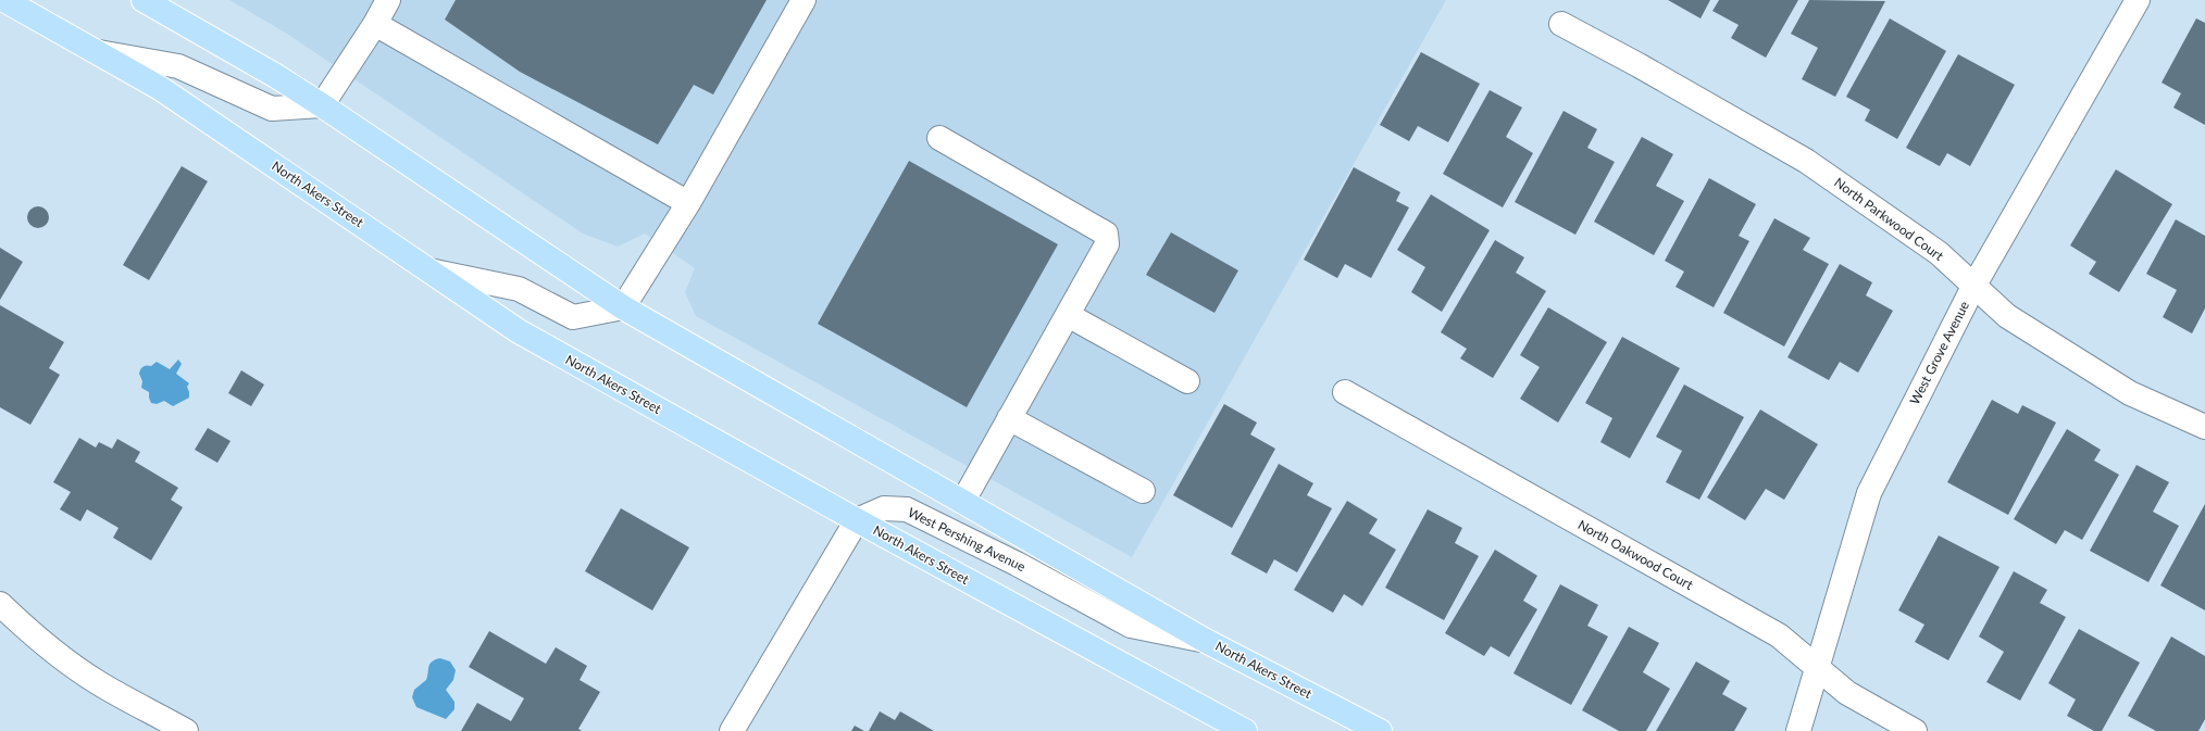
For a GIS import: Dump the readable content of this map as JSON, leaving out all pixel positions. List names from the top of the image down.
{
  "streets": {
    "main road": ["North Akers Street"],
    "street": [
      "North Parkwood Court",
      "West Grove Avenue",
      "West Pershing Avenue",
      "North Oakwood Court"
    ]
  },
  "crossings": [
    ["North Akers Street", "West Pershing Avenue"],
    ["North Parkwood Court", "West Grove Avenue"],
    ["West Grove Avenue", "North Oakwood Court"]
  ]
}
